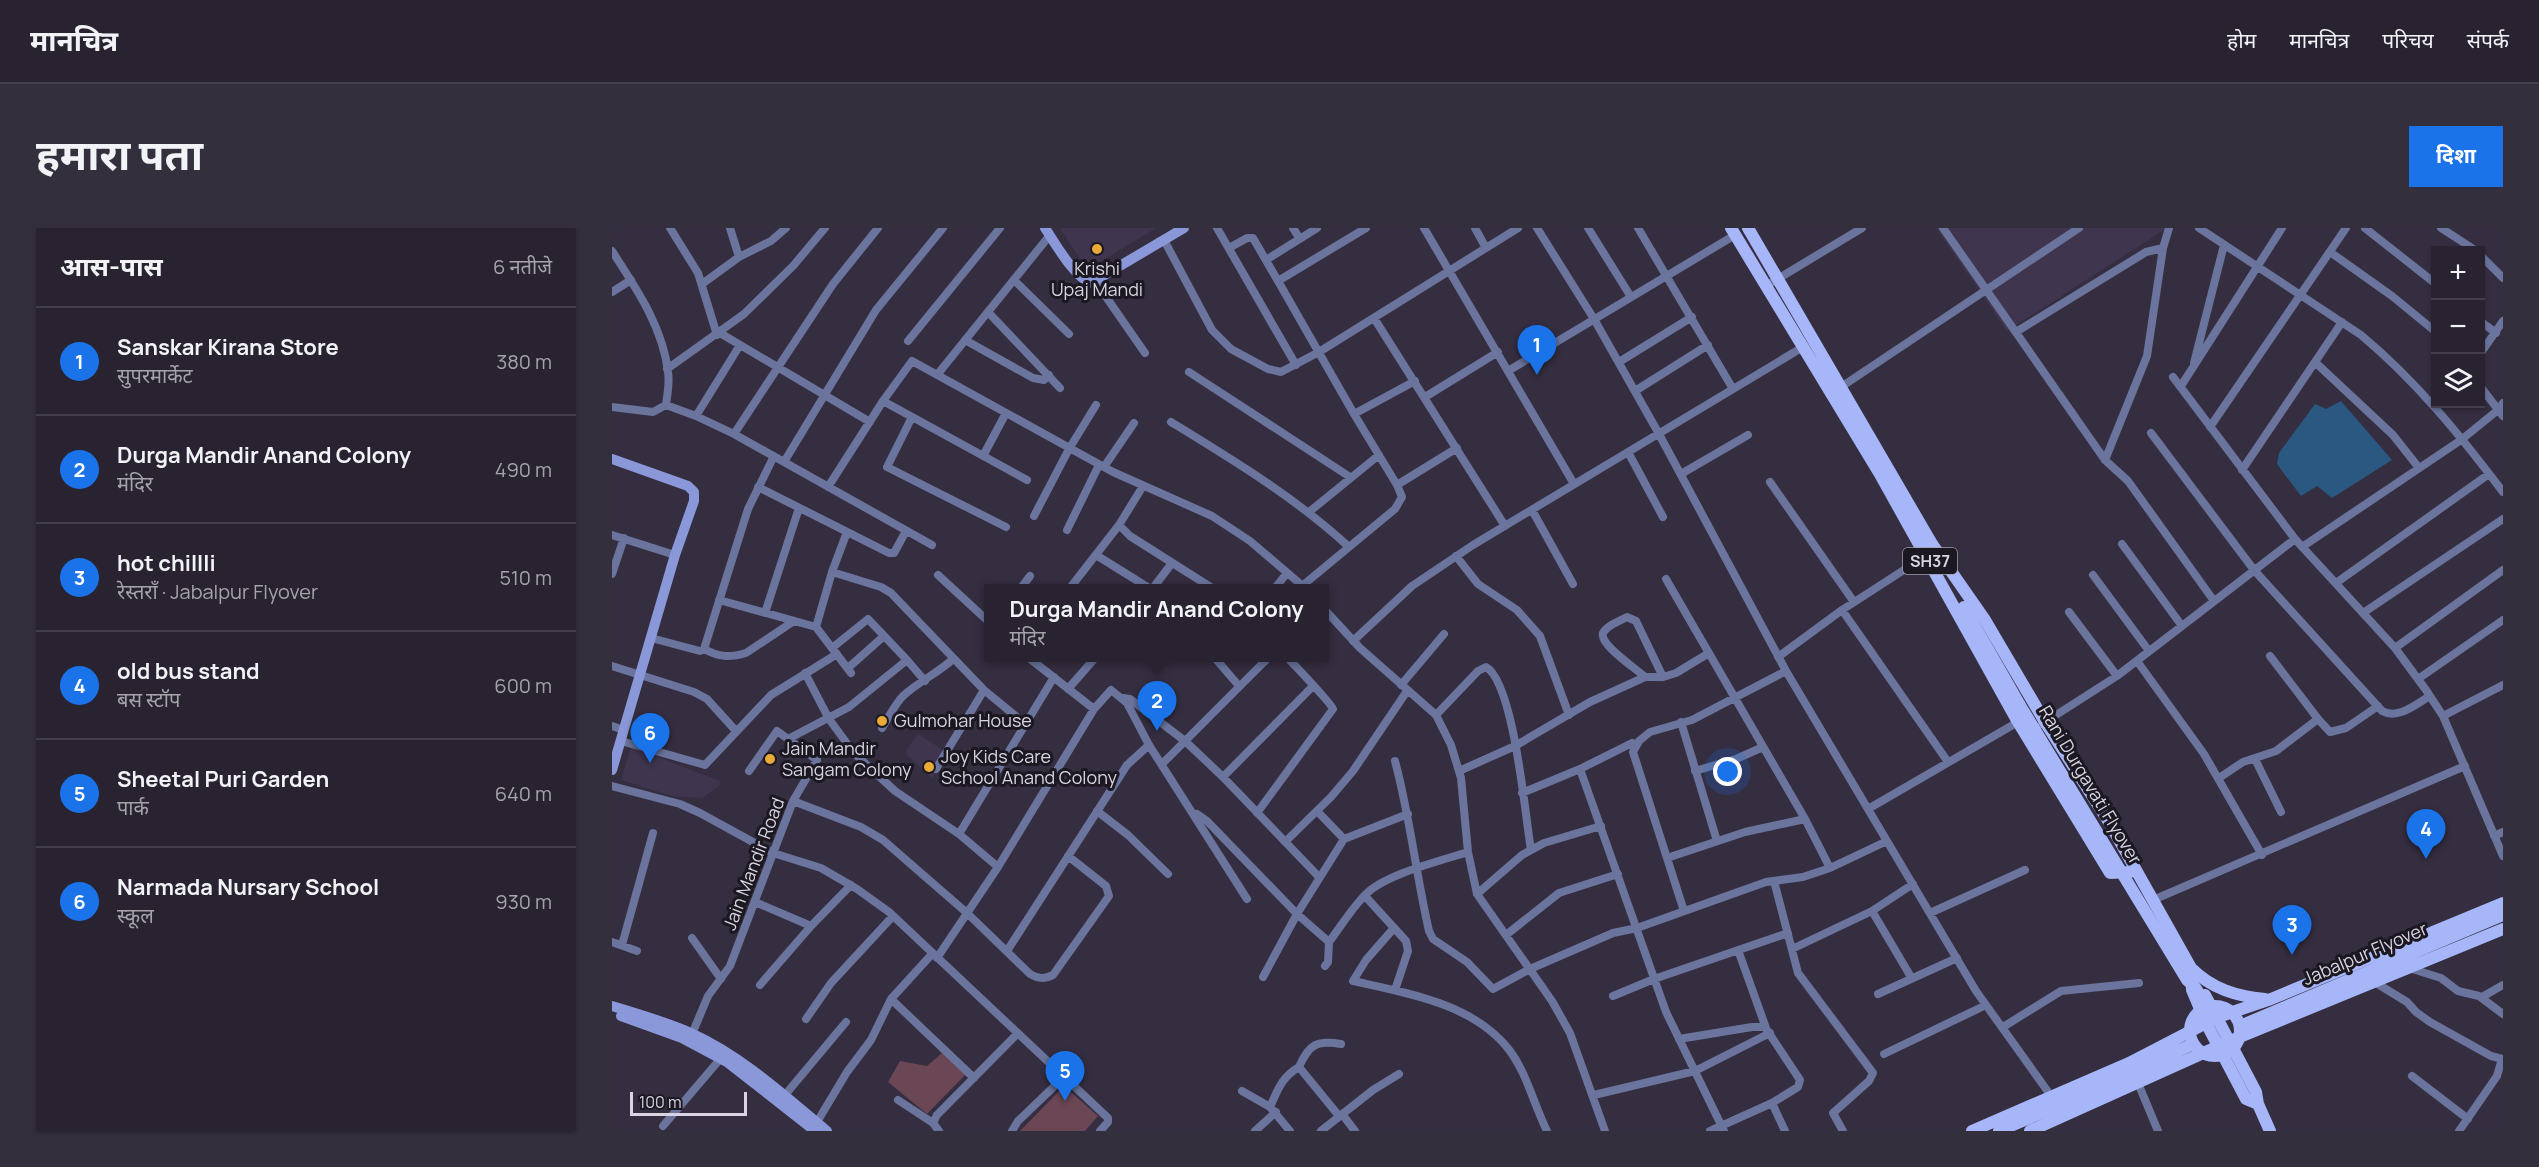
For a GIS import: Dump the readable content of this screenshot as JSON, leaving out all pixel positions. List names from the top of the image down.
{
  "streets": {
    "main road": ["SH37", "Rani Durgavati Flyover", "Jabalpur Flyover"],
    "street": ["Jain Mandir Road"]
  },
  "crossings": [
    ["SH37", "Rani Durgavati Flyover"],
    ["Rani Durgavati Flyover", "Jabalpur Flyover"]
  ],
  "places": [
    "Krishi Upaj Mandi",
    "Gulmohar House",
    "Jain Mandir Sangam Colony",
    "Joy Kids Care School Anand Colony"
  ],
  "scale_bar": "100 m",
  "page": {
    "header": "मानचित्र",
    "nav": [
      "होम",
      "मानचित्र",
      "परिचय",
      "संपर्क"
    ],
    "title": "हमारा पता",
    "buttons": "दिशा",
    "heading": ["आस-पास", "6 नतीजे"],
    "map_buttons": ["+", "−"],
    "list": [
      {
        "mark": "1",
        "name": "Sanskar Kirana Store",
        "note": "सुपरमार्केट",
        "value": "380 m"
      },
      {
        "mark": "2",
        "name": "Durga Mandir Anand Colony",
        "note": "मंदिर",
        "value": "490 m"
      },
      {
        "mark": "3",
        "name": "hot chillli",
        "note": "रेस्तराँ · Jabalpur Flyover",
        "value": "510 m"
      },
      {
        "mark": "4",
        "name": "old bus stand",
        "note": "बस स्टॉप",
        "value": "600 m"
      },
      {
        "mark": "5",
        "name": "Sheetal Puri Garden",
        "note": "पार्क",
        "value": "640 m"
      },
      {
        "mark": "6",
        "name": "Narmada Nursary School",
        "note": "स्कूल",
        "value": "930 m"
      }
    ],
    "pins": [
      "1",
      "2",
      "6",
      "4",
      "3",
      "5"
    ],
    "popup": ["Durga Mandir Anand Colony", "मंदिर"],
    "scale": "100 m"
  }
}
